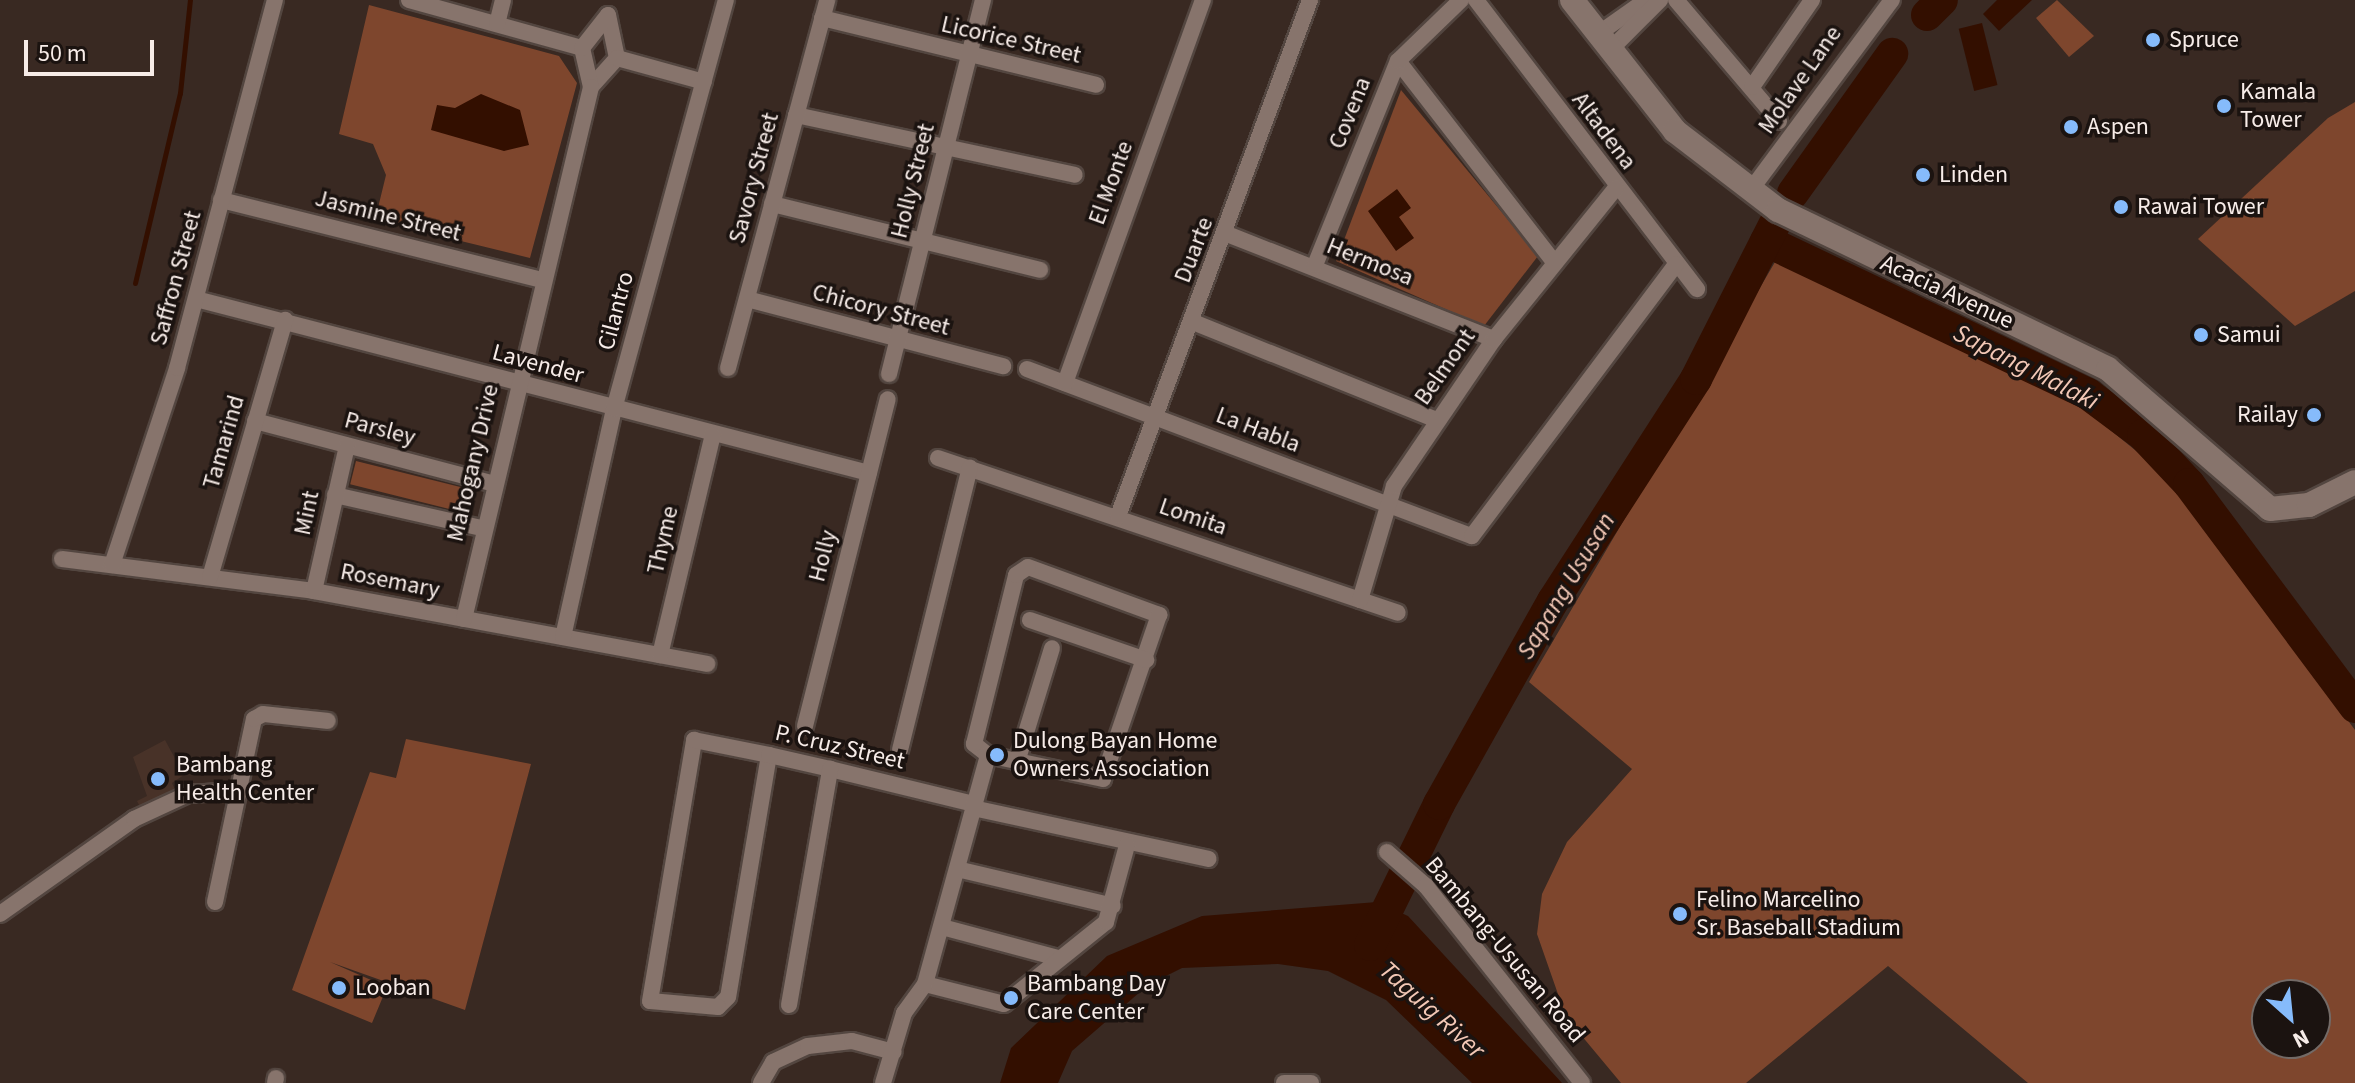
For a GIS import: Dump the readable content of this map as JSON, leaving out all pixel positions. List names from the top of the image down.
{
  "streets": {
    "street": [
      "Licorice Street",
      "Molave Lane",
      "Covena",
      "Altadena",
      "Savory Street",
      "Holly Street",
      "El Monte",
      "Jasmine Street",
      "Duarte",
      "Hermosa",
      "Saffron Street",
      "Acacia Avenue",
      "Chicory Street",
      "Cilantro",
      "Lavender",
      "Belmont",
      "Parsley",
      "La Habla",
      "Tamarind",
      "Mahogany Drive",
      "Mint",
      "Lomita",
      "Thyme",
      "Holly",
      "Rosemary",
      "P. Cruz Street",
      "Bambang-Ususan Road"
    ]
  },
  "crossings": [
    ["Licorice Street", "Savory Street"],
    ["Licorice Street", "Holly Street"],
    ["Molave Lane", "Acacia Avenue"],
    ["Covena", "Hermosa"],
    ["Altadena", "Belmont"],
    ["Altadena", "La Habla"],
    ["Savory Street", "Chicory Street"],
    ["Holly Street", "Chicory Street"],
    ["El Monte", "La Habla"],
    ["Jasmine Street", "Saffron Street"],
    ["Jasmine Street", "Mahogany Drive"],
    ["Duarte", "Hermosa"],
    ["Duarte", "La Habla"],
    ["Duarte", "Lomita"],
    ["Hermosa", "Belmont"],
    ["Saffron Street", "Lavender"],
    ["Saffron Street", "Rosemary"],
    ["Cilantro", "Lavender"],
    ["Cilantro", "Rosemary"],
    ["Lavender", "Tamarind"],
    ["Lavender", "Mahogany Drive"],
    ["Lavender", "Thyme"],
    ["Lavender", "Holly"],
    ["Belmont", "La Habla"],
    ["Belmont", "Lomita"],
    ["Parsley", "Tamarind"],
    ["Parsley", "Mahogany Drive"],
    ["Parsley", "Mint"],
    ["Tamarind", "Rosemary"],
    ["Mahogany Drive", "Rosemary"],
    ["Mint", "Rosemary"],
    ["Thyme", "Rosemary"]
  ],
  "water": ["Sapang Malaki", "Sapang Ususan", "Taguig River"],
  "places": [
    "Spruce",
    "Kamala Tower",
    "Aspen",
    "Linden",
    "Rawai Tower",
    "Samui",
    "Railay",
    "Dulong Bayan Home Owners Association",
    "Bambang Health Center",
    "Felino Marcelino Sr. Baseball Stadium",
    "Looban",
    "Bambang Day Care Center"
  ],
  "scale_bar": "50 m",
  "north": "bottom right"
}
